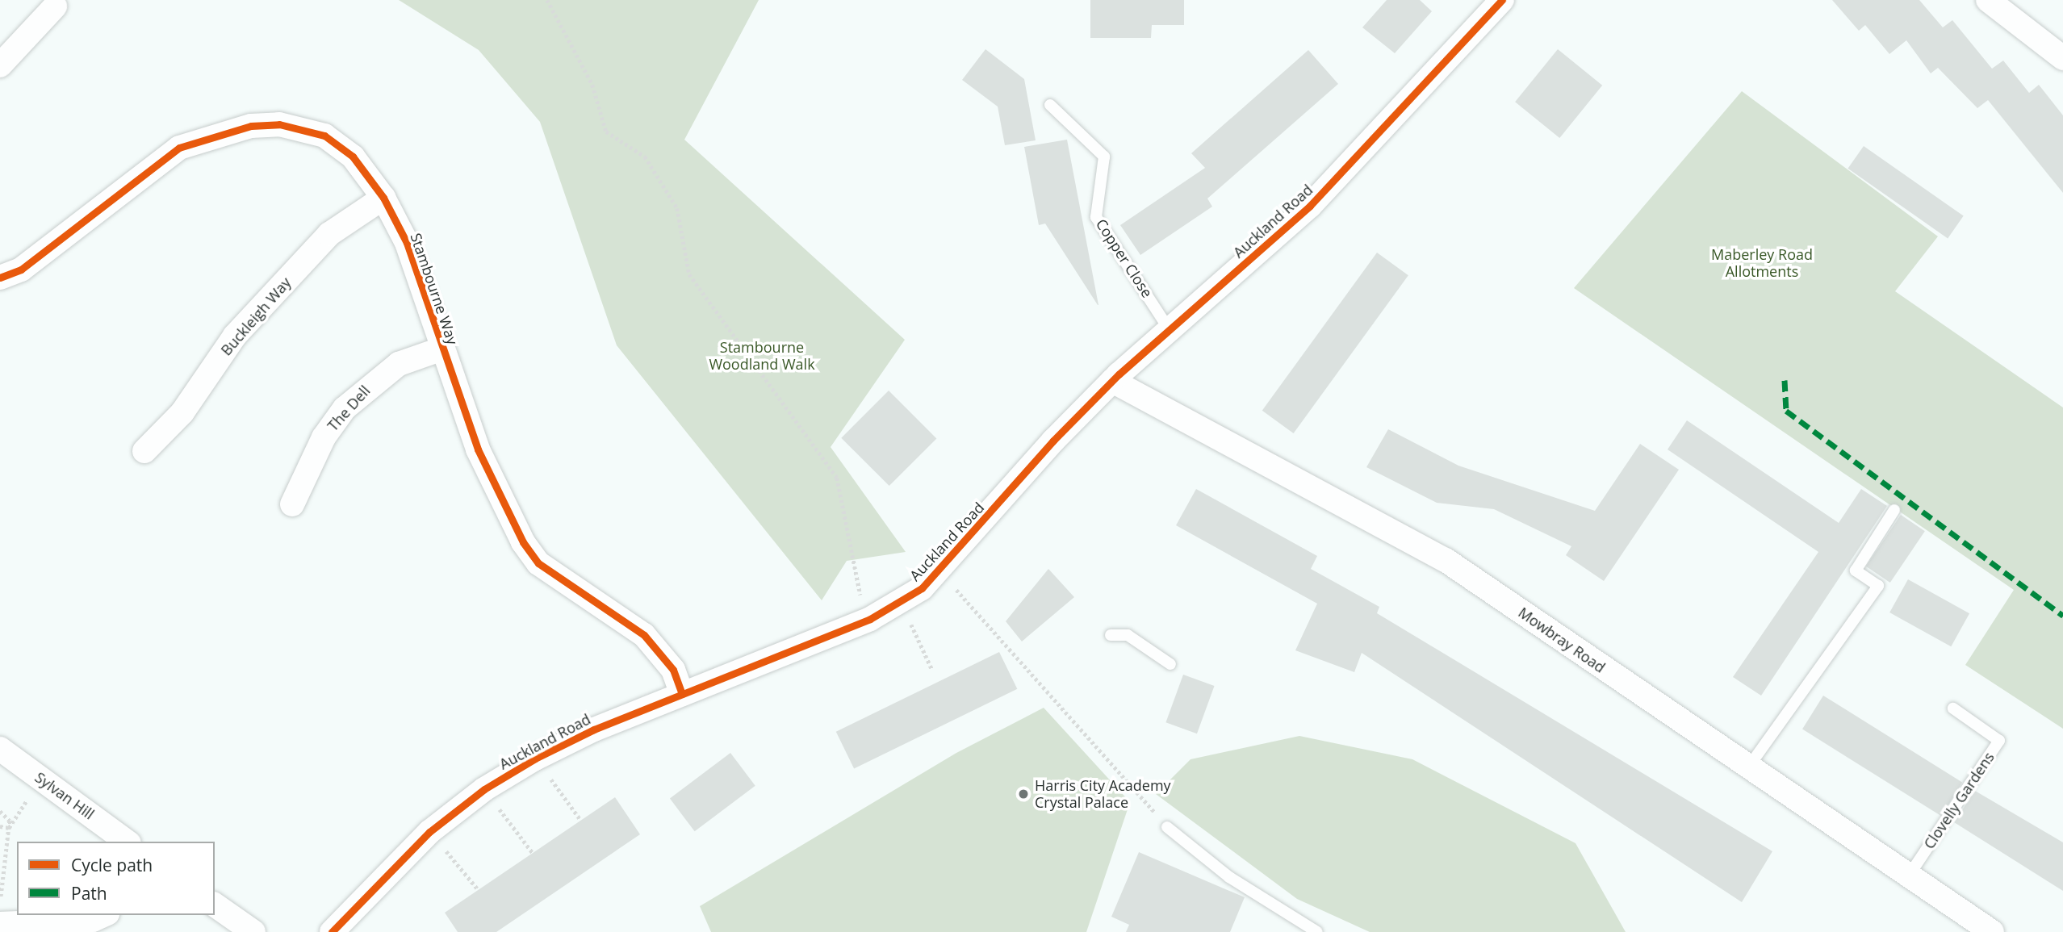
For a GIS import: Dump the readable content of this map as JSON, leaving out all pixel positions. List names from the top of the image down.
{
  "streets": {
    "street": [
      "Auckland Road",
      "Stambourne Way",
      "Buckleigh Way",
      "The Dell",
      "Mowbray Road",
      "Sylvan Hill"
    ],
    "lane": ["Copper Close", "Clovelly Gardens"]
  },
  "crossings": [
    ["Auckland Road", "Copper Close"],
    ["Auckland Road", "Stambourne Way"],
    ["Auckland Road", "Mowbray Road"],
    ["Stambourne Way", "Buckleigh Way"],
    ["Stambourne Way", "The Dell"],
    ["Mowbray Road", "Clovelly Gardens"]
  ],
  "parks": ["Maberley Road Allotments", "Stambourne Woodland Walk"],
  "places": ["Harris City Academy Crystal Palace"],
  "legend": ["Cycle path", "Path"]
}
